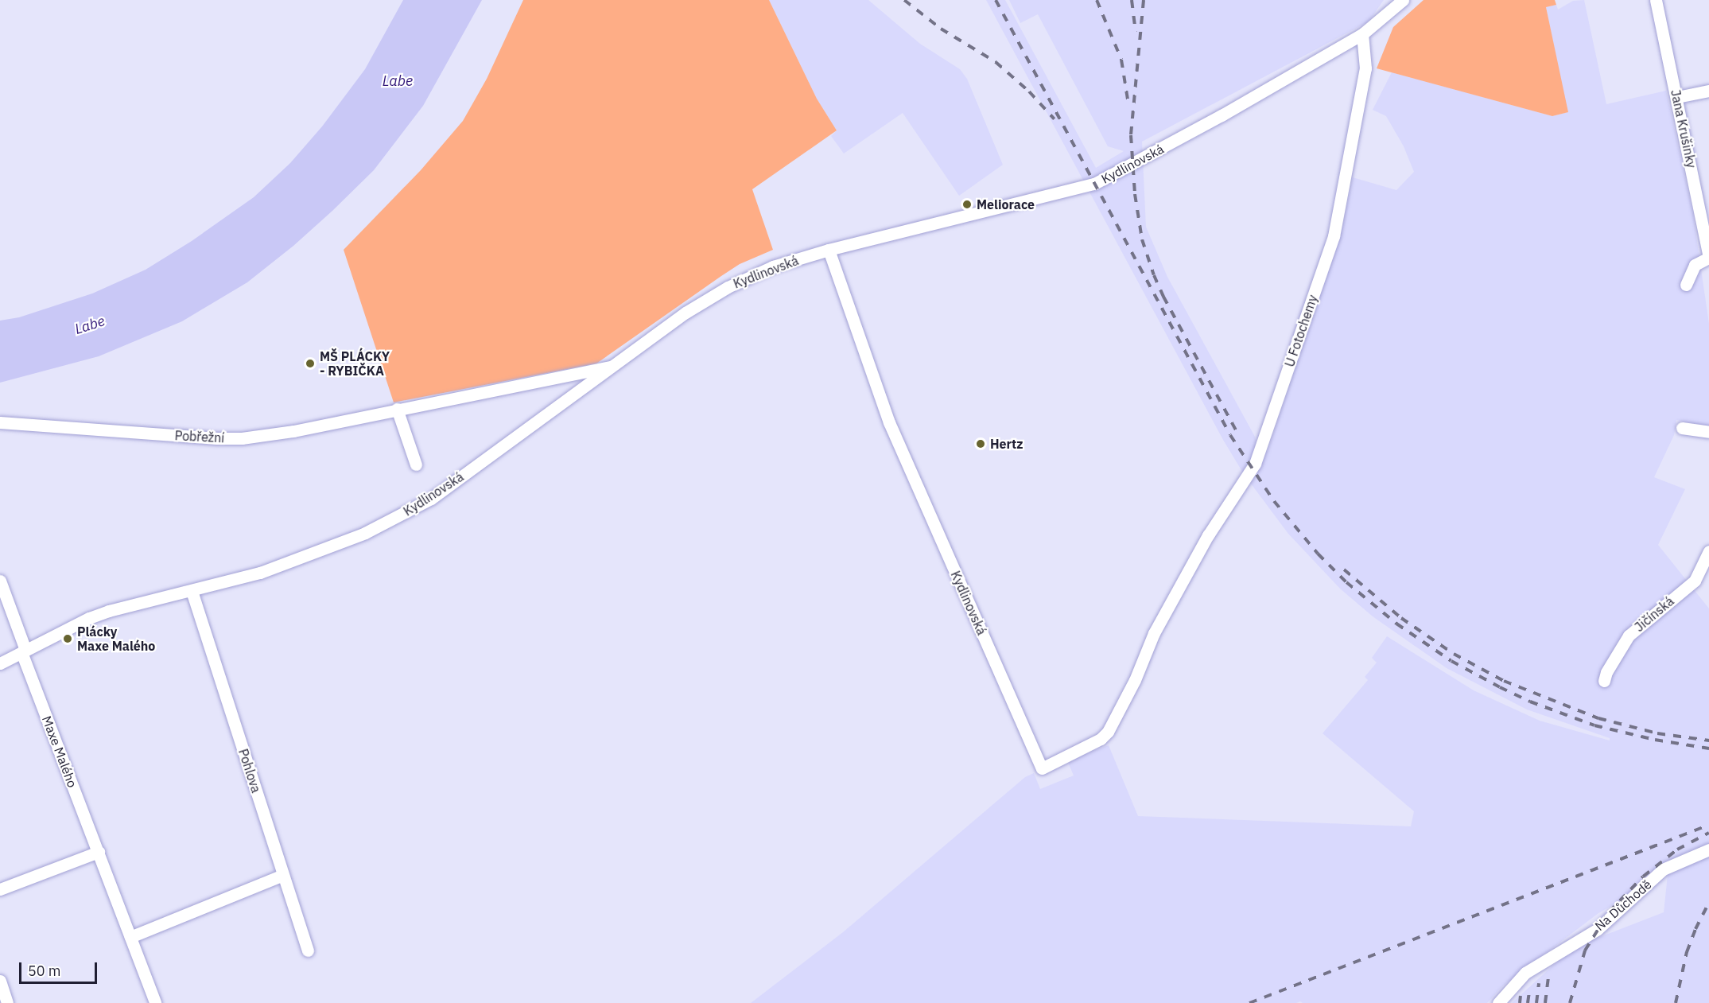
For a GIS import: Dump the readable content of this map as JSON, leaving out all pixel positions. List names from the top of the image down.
{
  "streets": {
    "street": [
      "Jana Krušinky",
      "Kydlinovská",
      "U Fotochemy",
      "Pobřežní",
      "Jičínská",
      "Maxe Malého",
      "Pohlova",
      "Na Důchodě"
    ]
  },
  "crossings": [
    ["Kydlinovská", "U Fotochemy"],
    ["Kydlinovská", "Pobřežní"],
    ["Kydlinovská", "Maxe Malého"],
    ["Kydlinovská", "Pohlova"]
  ],
  "water": ["Labe"],
  "places": [
    "Meliorace",
    "MŠ PLÁCKY - RYBIČKA",
    "Hertz",
    "Plácky Maxe Malého"
  ],
  "scale_bar": "50 m"
}
